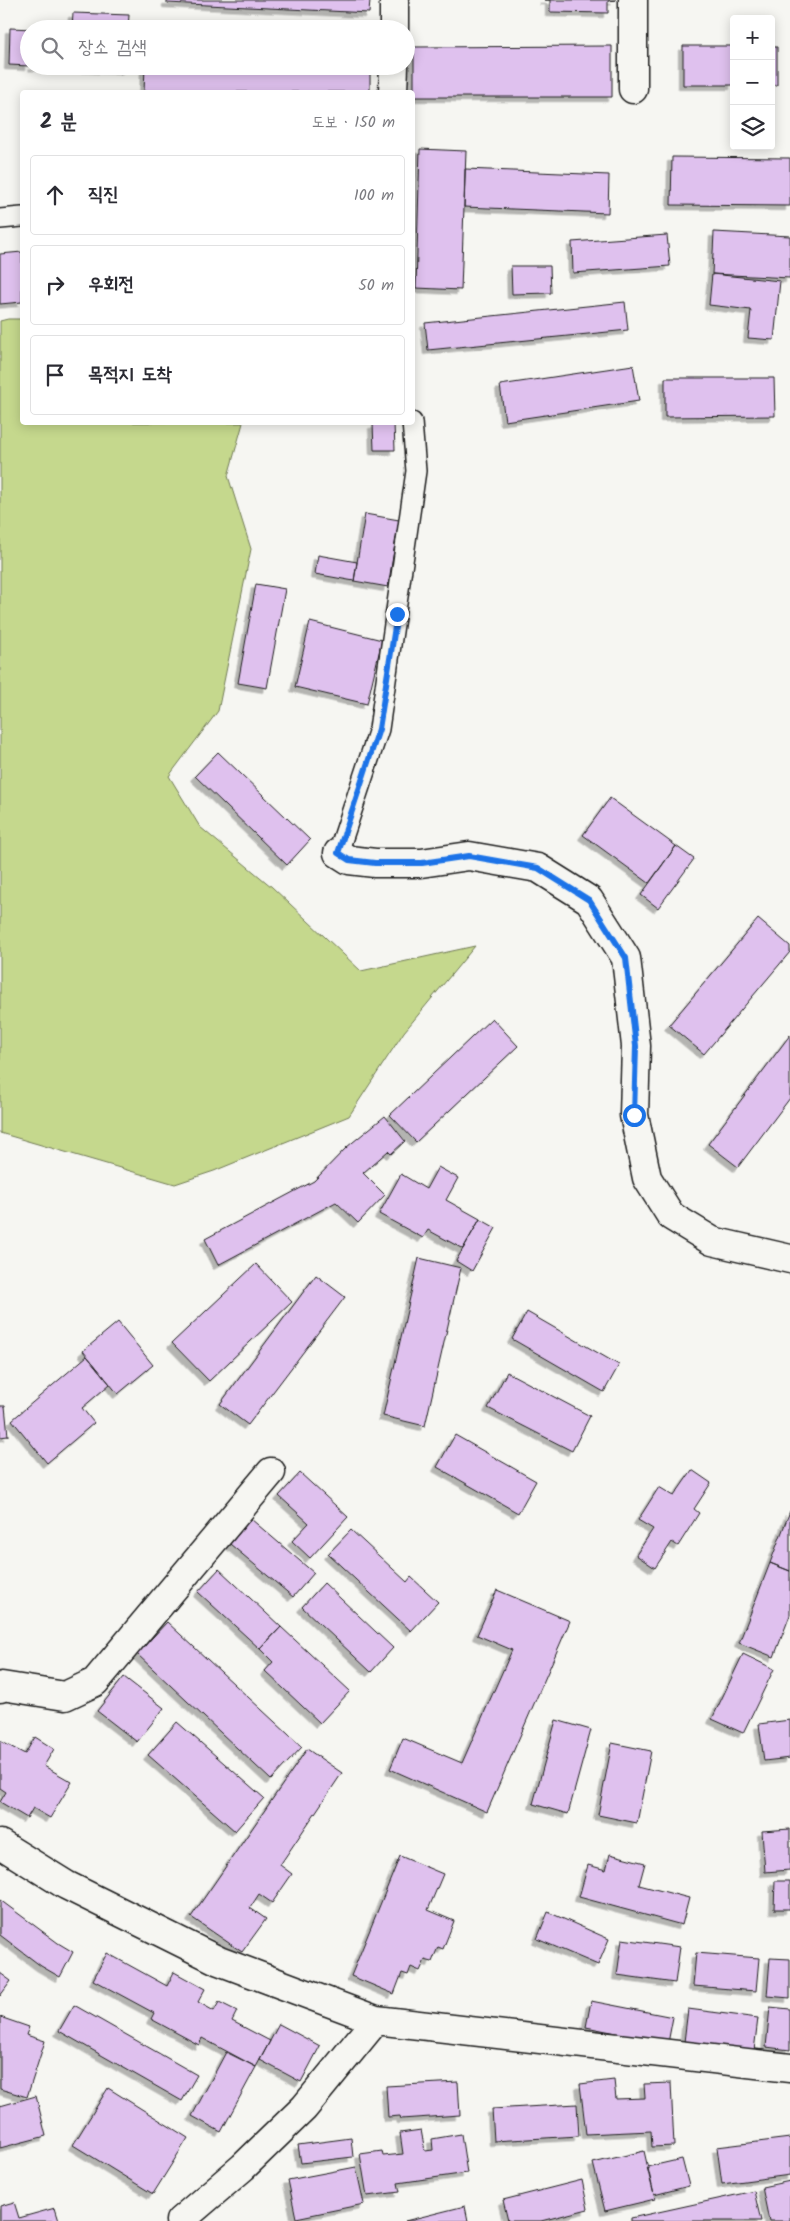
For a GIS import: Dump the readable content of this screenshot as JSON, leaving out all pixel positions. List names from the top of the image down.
{
  "page": {
    "map_buttons": ["+", "−"],
    "search": "장소 검색",
    "heading": ["2 분", "도보 · 150 m"],
    "list": [
      ["직진", "100 m"],
      ["우회전", "50 m"],
      "목적지 도착"
    ]
  }
}
